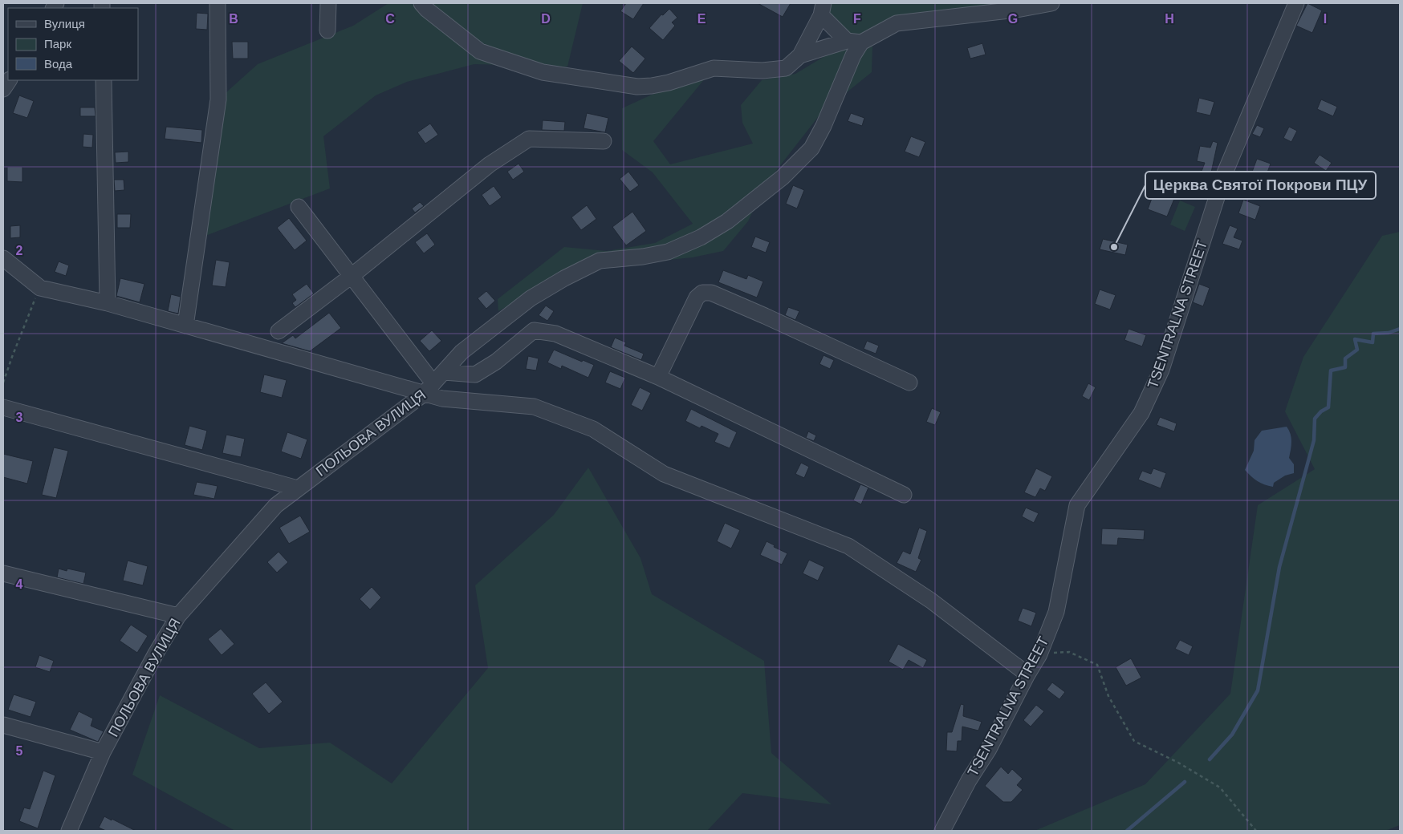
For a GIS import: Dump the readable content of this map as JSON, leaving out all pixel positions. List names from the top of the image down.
{
  "streets": {
    "street": ["TSENTRALNA STREET", "ПОЛЬОВА ВУЛИЦЯ"]
  },
  "places": ["Церква Святої Покрови ПЦУ"],
  "legend": ["Вулиця", "Парк", "Вода"],
  "grid": {
    "columns": [
      "B",
      "C",
      "D",
      "E",
      "F",
      "G",
      "H",
      "I"
    ],
    "rows": [
      "2",
      "3",
      "4",
      "5"
    ]
  }
}
